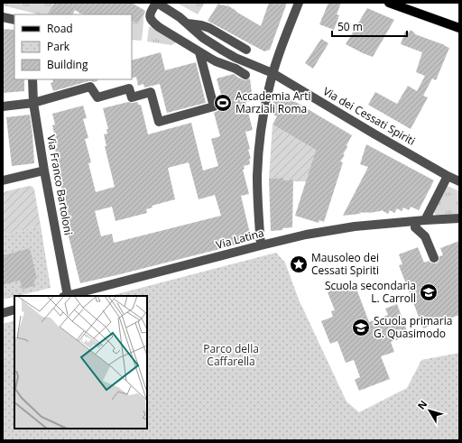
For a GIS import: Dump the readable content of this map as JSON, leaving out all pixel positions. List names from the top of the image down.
{
  "streets": {
    "street": ["Via dei Cessati Spiriti", "Via Franco Bartoloni", "Via Latina"]
  },
  "crossings": [
    ["Via Franco Bartoloni", "Via Latina"]
  ],
  "parks": ["Parco della Caffarella"],
  "places": {
    "sports": ["Accademia Arti Marziali Roma"],
    "place": ["Mausoleo dei Cessati Spiriti"],
    "school or university": ["Scuola secondaria L. Carroll", "Scuola primaria G. Quasimodo"]
  },
  "legend": ["Road", "Park", "Building"],
  "scale_bar": "50 m",
  "north": "top left"
}
